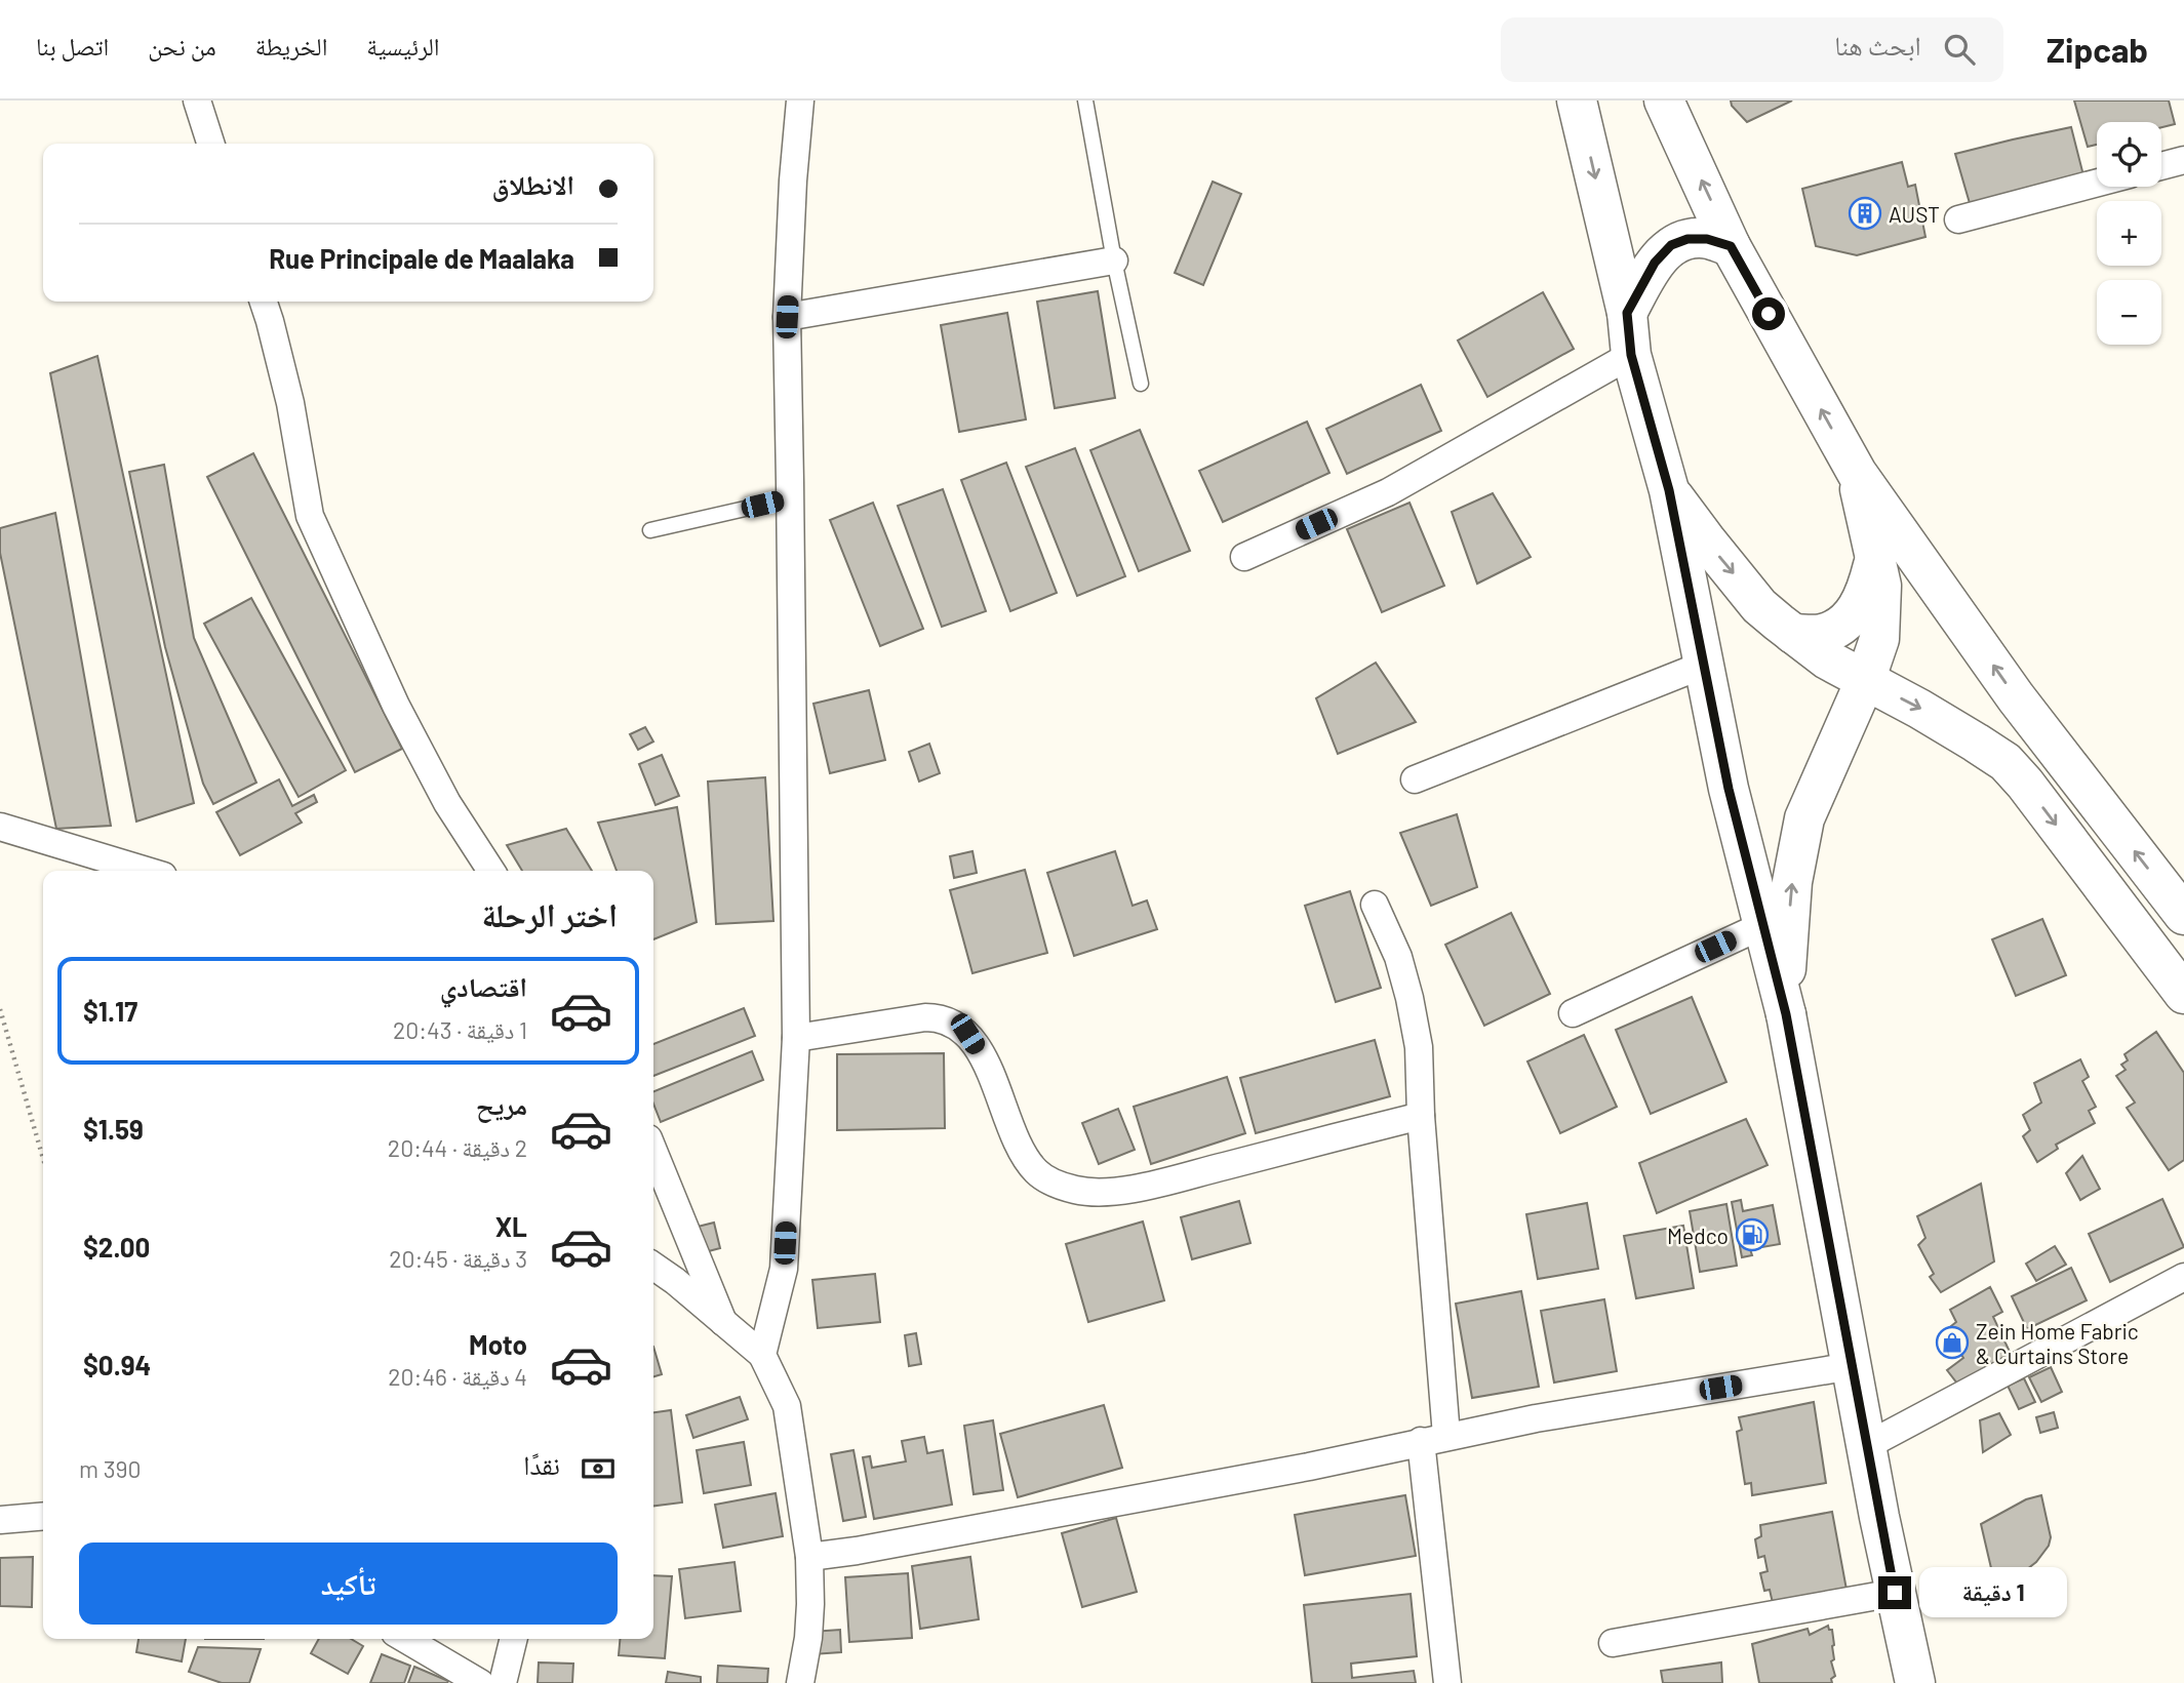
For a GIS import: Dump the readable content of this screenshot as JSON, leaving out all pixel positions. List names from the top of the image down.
{
  "places": {
    "building": ["AUST"],
    "fuel station": ["Medco"],
    "shop": ["Zein Home Fabric & Curtains Store"]
  },
  "page": {
    "header": "Zipcab",
    "search": "ابحث هنا",
    "nav": [
      "الرئيسية",
      "الخريطة",
      "من نحن",
      "اتصل بنا"
    ],
    "map_buttons": ["+", "−"],
    "banner": ["الانطلاق", "Rue Principale de Maalaka"],
    "heading": "اختر الرحلة",
    "list": [
      {
        "name": "اقتصادي",
        "note": "1 دقيقة · 20:43",
        "value": "$1.17"
      },
      {
        "name": "مريح",
        "note": "2 دقيقة · 20:44",
        "value": "$1.59"
      },
      {
        "name": "XL",
        "note": "3 دقيقة · 20:45",
        "value": "$2.00"
      },
      {
        "name": "Moto",
        "note": "4 دقيقة · 20:46",
        "value": "$0.94"
      }
    ],
    "pay": ["نقدًا", "390 m"],
    "buttons": "تأكيد",
    "bubble": "1 دقيقة"
  }
}
